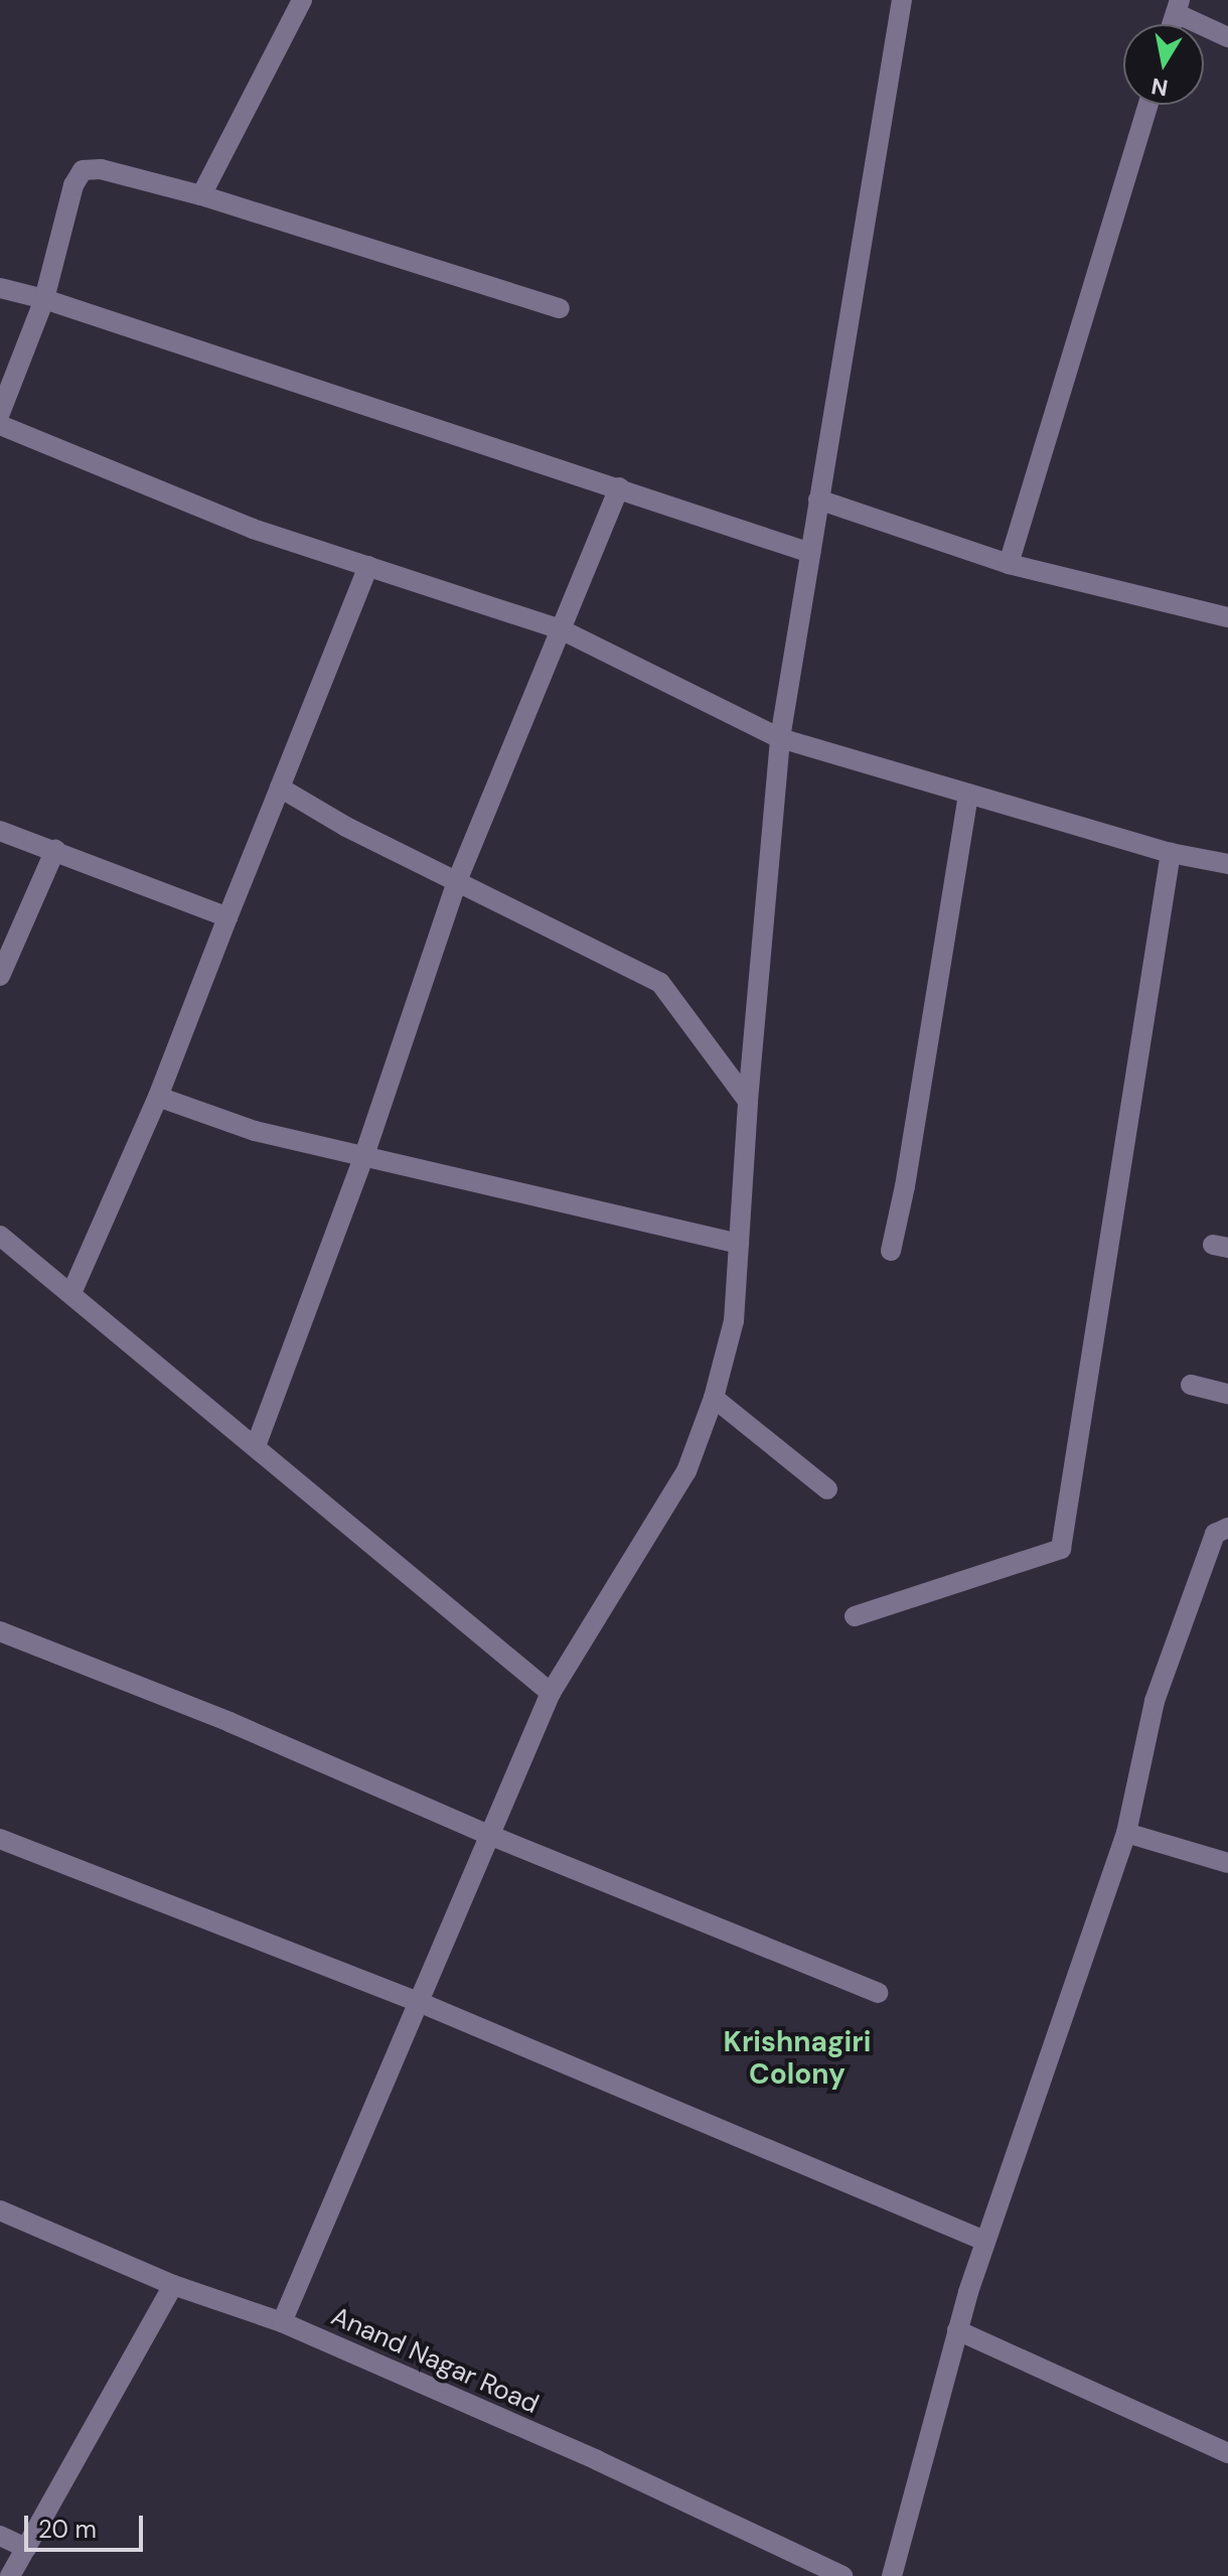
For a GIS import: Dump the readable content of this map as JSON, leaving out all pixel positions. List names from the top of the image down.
{
  "streets": {
    "street": ["Anand Nagar Road"]
  },
  "districts": ["Krishnagiri Colony"],
  "scale_bar": "20 m",
  "north": "bottom"
}
